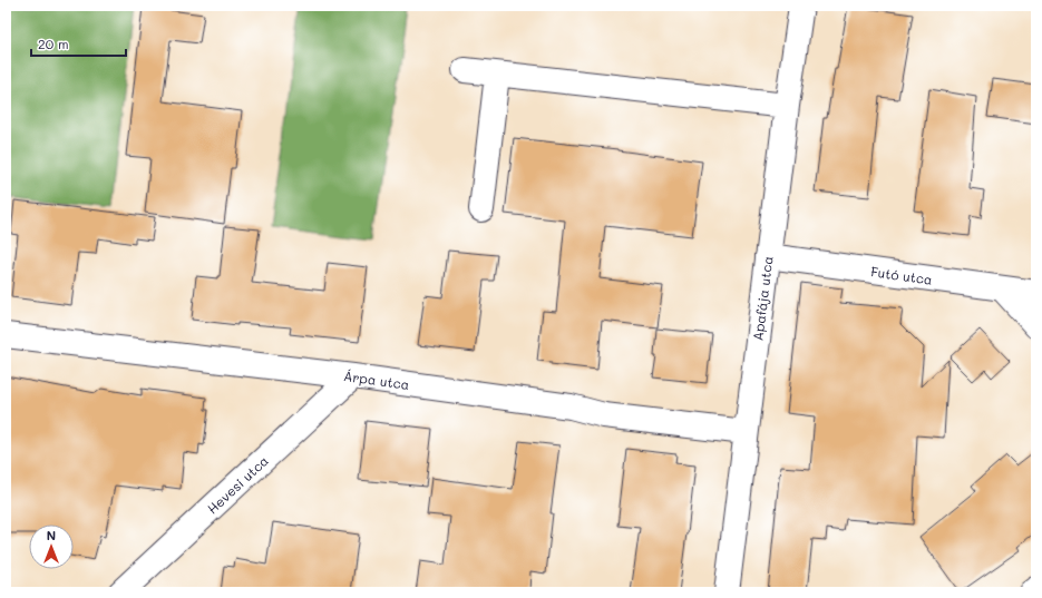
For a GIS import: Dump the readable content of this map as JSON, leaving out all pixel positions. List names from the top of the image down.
{
  "streets": {
    "street": [
      "Futó utca",
      "Apafája utca",
      "Árpa utca",
      "Hevesi utca"
    ]
  },
  "crossings": [
    ["Futó utca", "Apafája utca"],
    ["Apafája utca", "Árpa utca"],
    ["Árpa utca", "Hevesi utca"]
  ],
  "scale_bar": "20 m",
  "north": "top"
}
